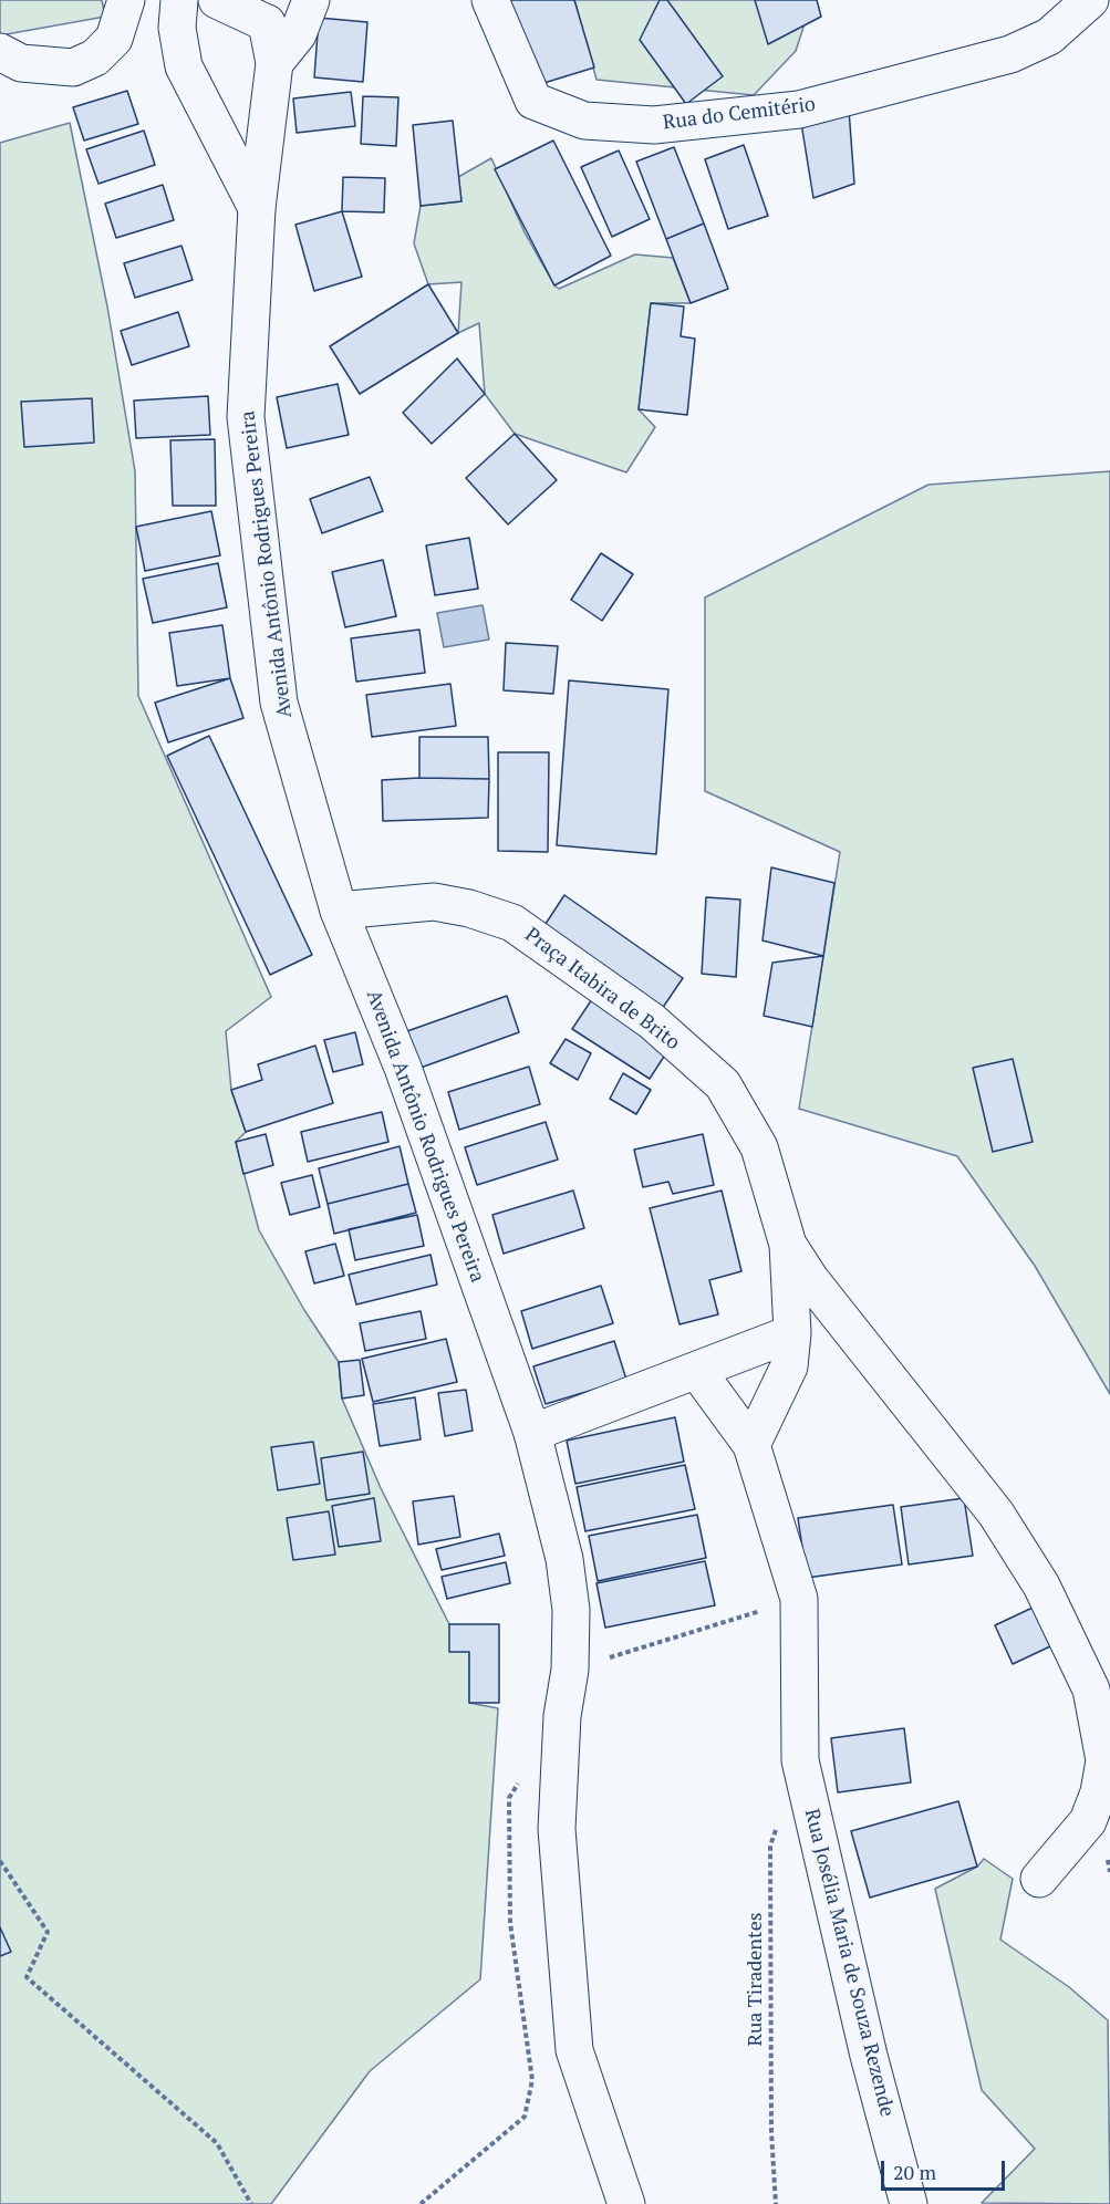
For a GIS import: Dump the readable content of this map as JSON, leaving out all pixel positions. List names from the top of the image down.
{
  "streets": {
    "street": [
      "Rua do Cemitério",
      "Avenida Antônio Rodrigues Pereira",
      "Praça Itabira de Brito",
      "Rua Josélia Maria de Souza Rezende"
    ],
    "path": ["Rua Tiradentes"]
  },
  "crossings": [
    ["Avenida Antônio Rodrigues Pereira", "Praça Itabira de Brito"]
  ],
  "scale_bar": "20 m"
}
